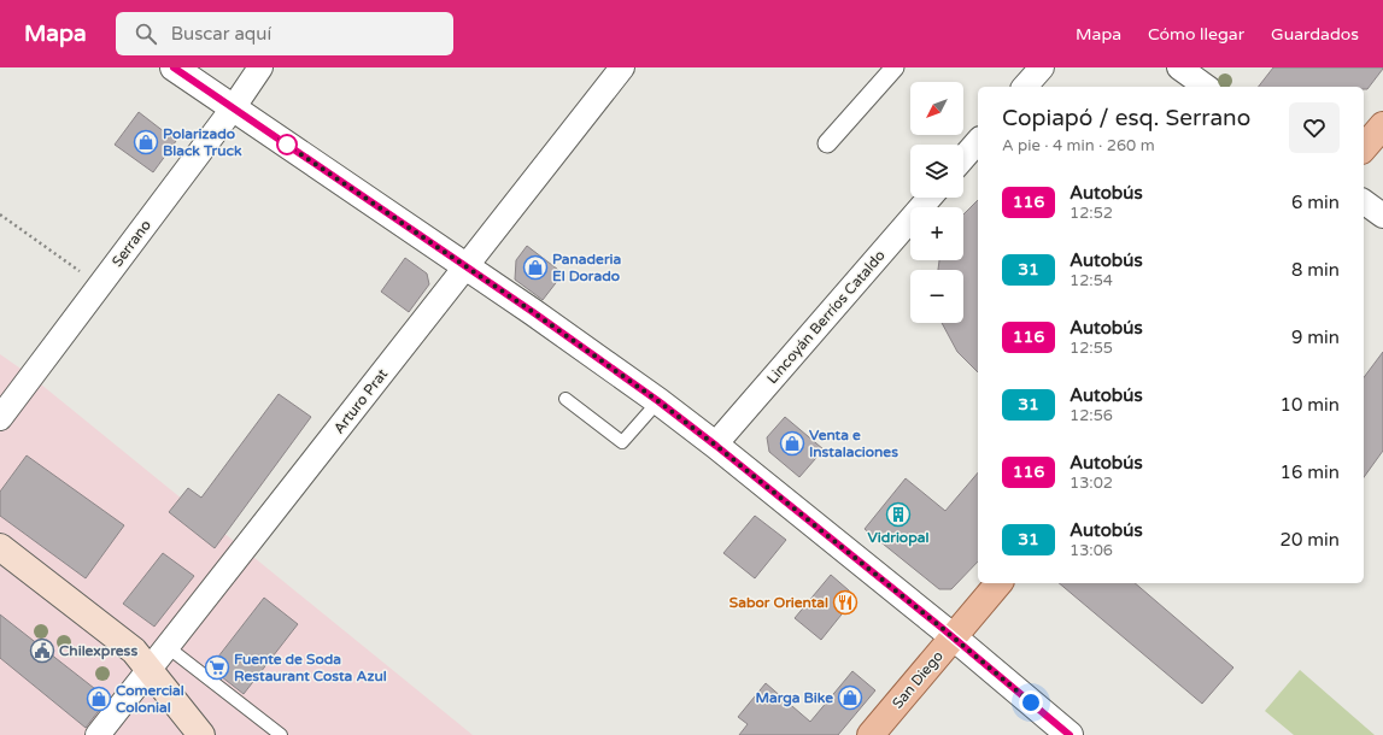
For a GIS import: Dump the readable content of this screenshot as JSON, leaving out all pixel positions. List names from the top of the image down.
{
  "streets": {
    "main road": ["San Diego"],
    "street": ["Serrano", "Lincoyán Berríos Cataldo", "Arturo Prat"]
  },
  "places": {
    "shop": [
      "Polarizado Black Truck",
      "Panaderia El Dorado",
      "Venta e Instalaciones",
      "Marga Bike",
      "Comercial Colonial"
    ],
    "building": ["Vidriopal"],
    "restaurant": ["Sabor Oriental"],
    "public building": ["Chilexpress"],
    "supermarket": ["Fuente de Soda Restaurant Costa Azul"]
  },
  "lines": ["bus line 116"],
  "north": "bottom left",
  "page": {
    "header": "Mapa",
    "search": "Buscar aquí",
    "nav": ["Mapa", "Cómo llegar", "Guardados"],
    "map_buttons": ["+", "−"],
    "heading": ["Copiapó / esq. Serrano", "A pie · 4 min · 260 m"],
    "list": [
      {
        "mark": "116",
        "name": "Autobús",
        "note": "12:52",
        "value": "6 min"
      },
      {
        "mark": "31",
        "name": "Autobús",
        "note": "12:54",
        "value": "8 min"
      },
      {
        "mark": "116",
        "name": "Autobús",
        "note": "12:55",
        "value": "9 min"
      },
      {
        "mark": "31",
        "name": "Autobús",
        "note": "12:56",
        "value": "10 min"
      },
      {
        "mark": "116",
        "name": "Autobús",
        "note": "13:02",
        "value": "16 min"
      },
      {
        "mark": "31",
        "name": "Autobús",
        "note": "13:06",
        "value": "20 min"
      }
    ]
  }
}
